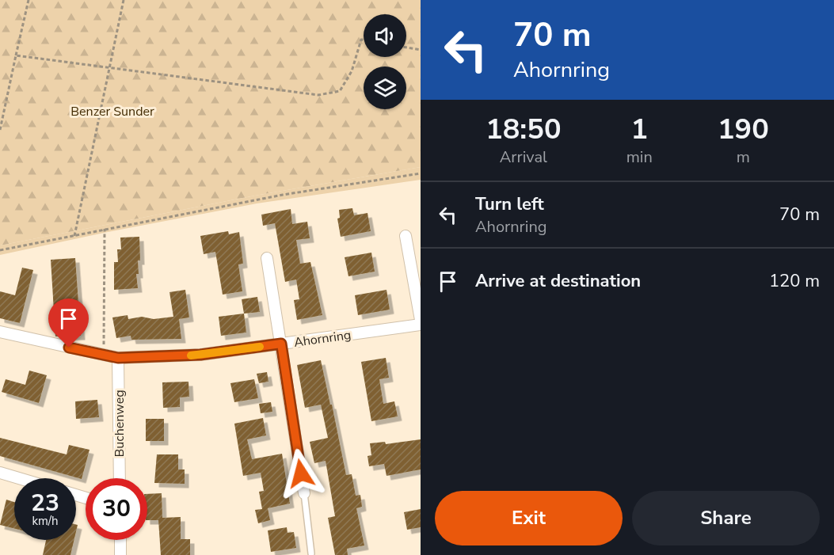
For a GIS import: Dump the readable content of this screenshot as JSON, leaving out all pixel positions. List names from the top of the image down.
{
  "streets": {
    "street": ["Ahornring", "Buchenweg"]
  },
  "crossings": [
    ["Ahornring", "Buchenweg"]
  ],
  "parks": ["Benzer Sunder"],
  "page": {
    "turn": ["70 m", "Ahornring"],
    "eta": [
      "18:50",
      "Arrival",
      "1",
      "min",
      "190",
      "m"
    ],
    "list": [
      {
        "name": "Turn left",
        "note": "Ahornring",
        "value": "70 m"
      },
      {
        "name": "Arrive at destination",
        "value": "120 m"
      }
    ],
    "speed": "23 km/h",
    "limit": "30",
    "buttons": ["Exit", "Share"]
  }
}
